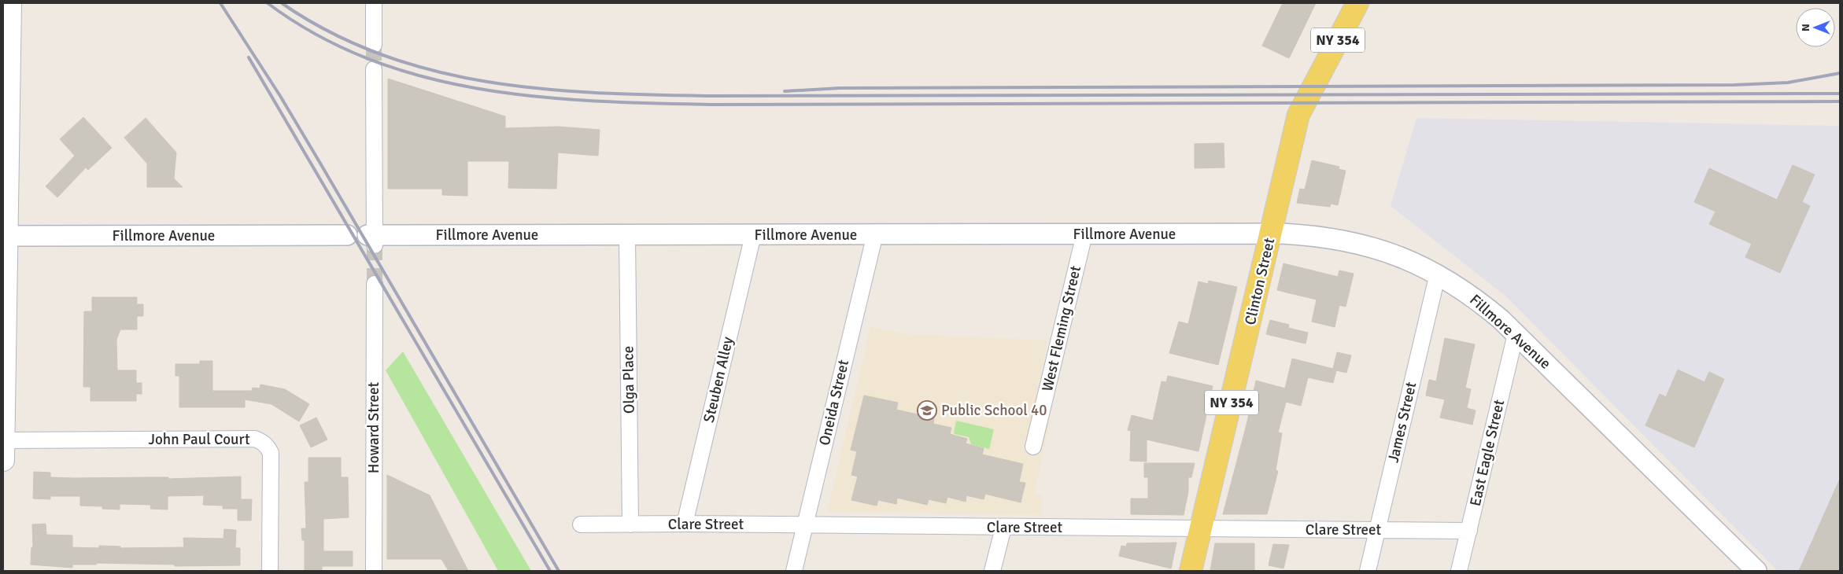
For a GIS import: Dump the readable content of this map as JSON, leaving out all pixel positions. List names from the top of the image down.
{
  "streets": {
    "main road": ["NY 354", "Clinton Street"],
    "street": [
      "Fillmore Avenue",
      "West Fleming Street",
      "Olga Place",
      "Steuben Alley",
      "Oneida Street",
      "James Street",
      "Howard Street",
      "John Paul Court",
      "East Eagle Street",
      "Clare Street"
    ]
  },
  "crossings": [
    ["Fillmore Avenue", "Clinton Street"],
    ["Fillmore Avenue", "West Fleming Street"],
    ["Fillmore Avenue", "Olga Place"],
    ["Fillmore Avenue", "Steuben Alley"],
    ["Fillmore Avenue", "Oneida Street"],
    ["Fillmore Avenue", "James Street"],
    ["Fillmore Avenue", "East Eagle Street"],
    ["Clinton Street", "Clare Street"],
    ["Olga Place", "Clare Street"],
    ["Steuben Alley", "Clare Street"],
    ["Oneida Street", "Clare Street"],
    ["James Street", "Clare Street"],
    ["East Eagle Street", "Clare Street"]
  ],
  "places": {
    "school or university": ["Public School 40"]
  },
  "north": "left"
}
